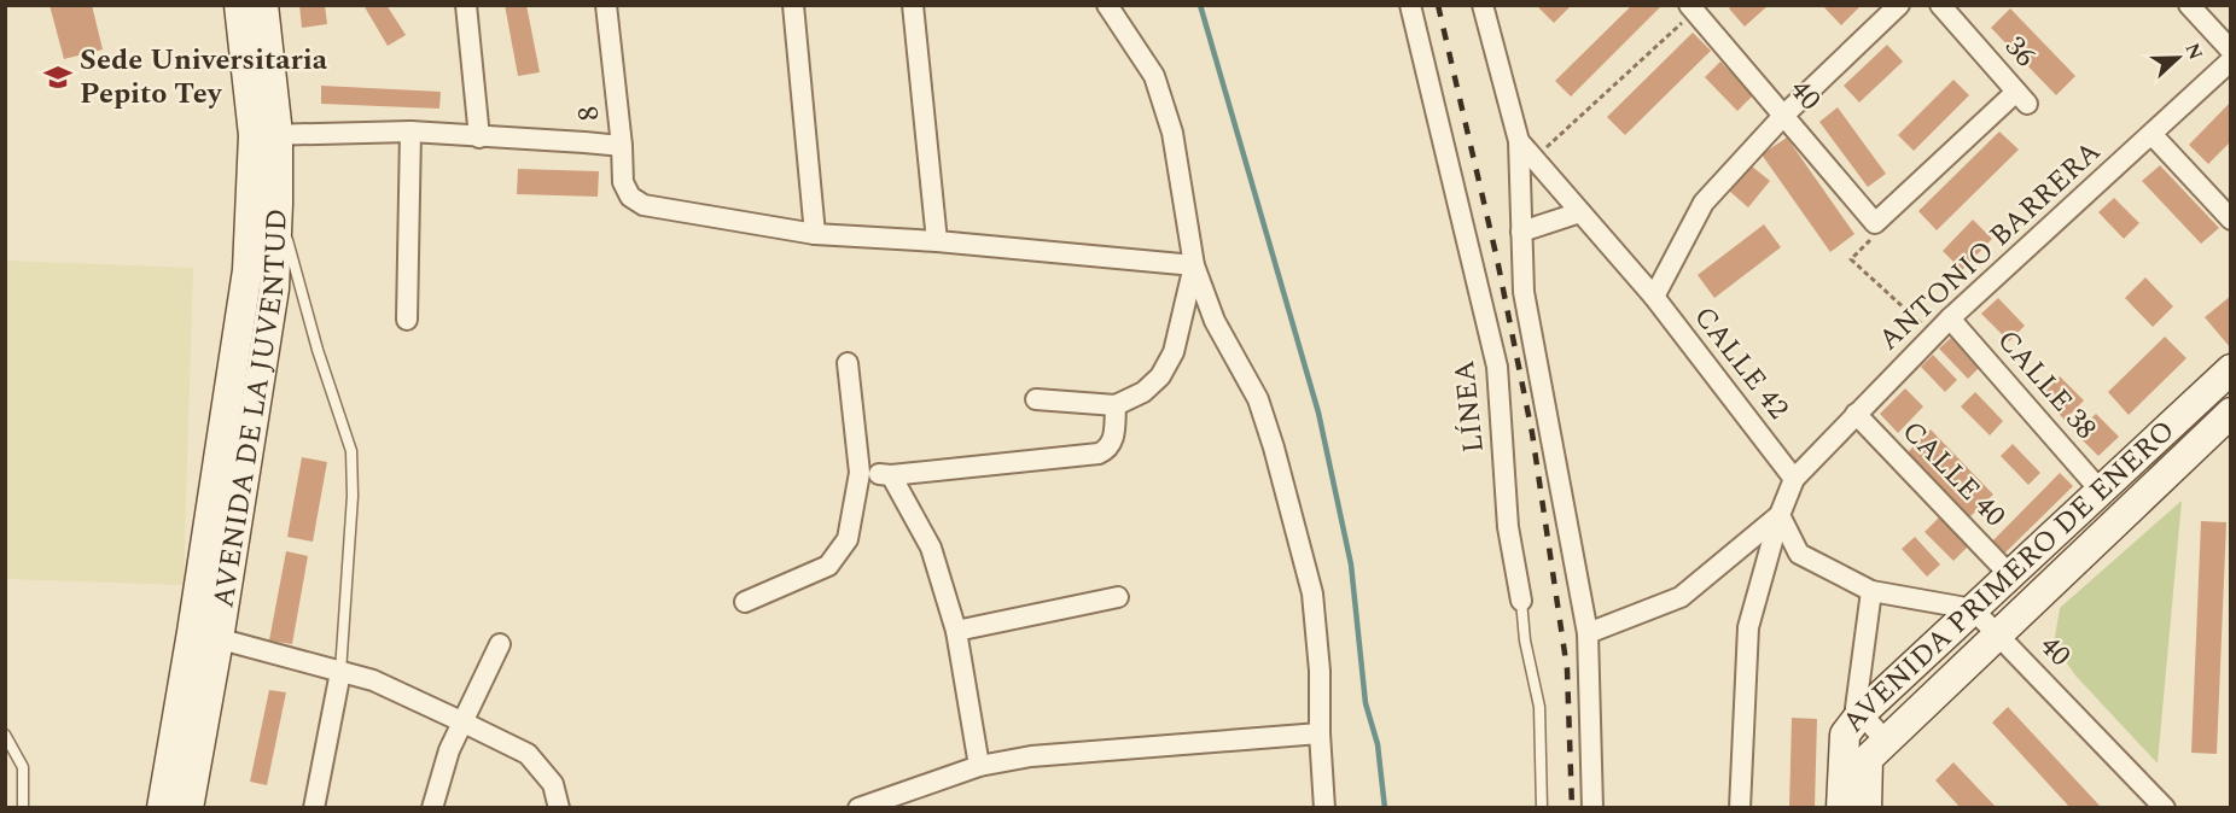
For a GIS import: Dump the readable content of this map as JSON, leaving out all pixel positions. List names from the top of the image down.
{
  "streets": {
    "main road": ["AVENIDA DE LA JUVENTUD", "AVENIDA PRIMERO DE ENERO"],
    "street": [
      "36",
      "40",
      "8",
      "ANTONIO BARRERA",
      "CALLE 42",
      "CALLE 38",
      "LÍNEA",
      "CALLE 40"
    ]
  },
  "crossings": [
    ["36", "40"],
    ["40", "AVENIDA PRIMERO DE ENERO"],
    ["ANTONIO BARRERA", "CALLE 42"],
    ["ANTONIO BARRERA", "CALLE 38"],
    ["ANTONIO BARRERA", "CALLE 40"],
    ["CALLE 38", "AVENIDA PRIMERO DE ENERO"],
    ["CALLE 40", "AVENIDA PRIMERO DE ENERO"]
  ],
  "places": {
    "school or university": ["Sede Universitaria Pepito Tey"]
  },
  "north": "right"
}
